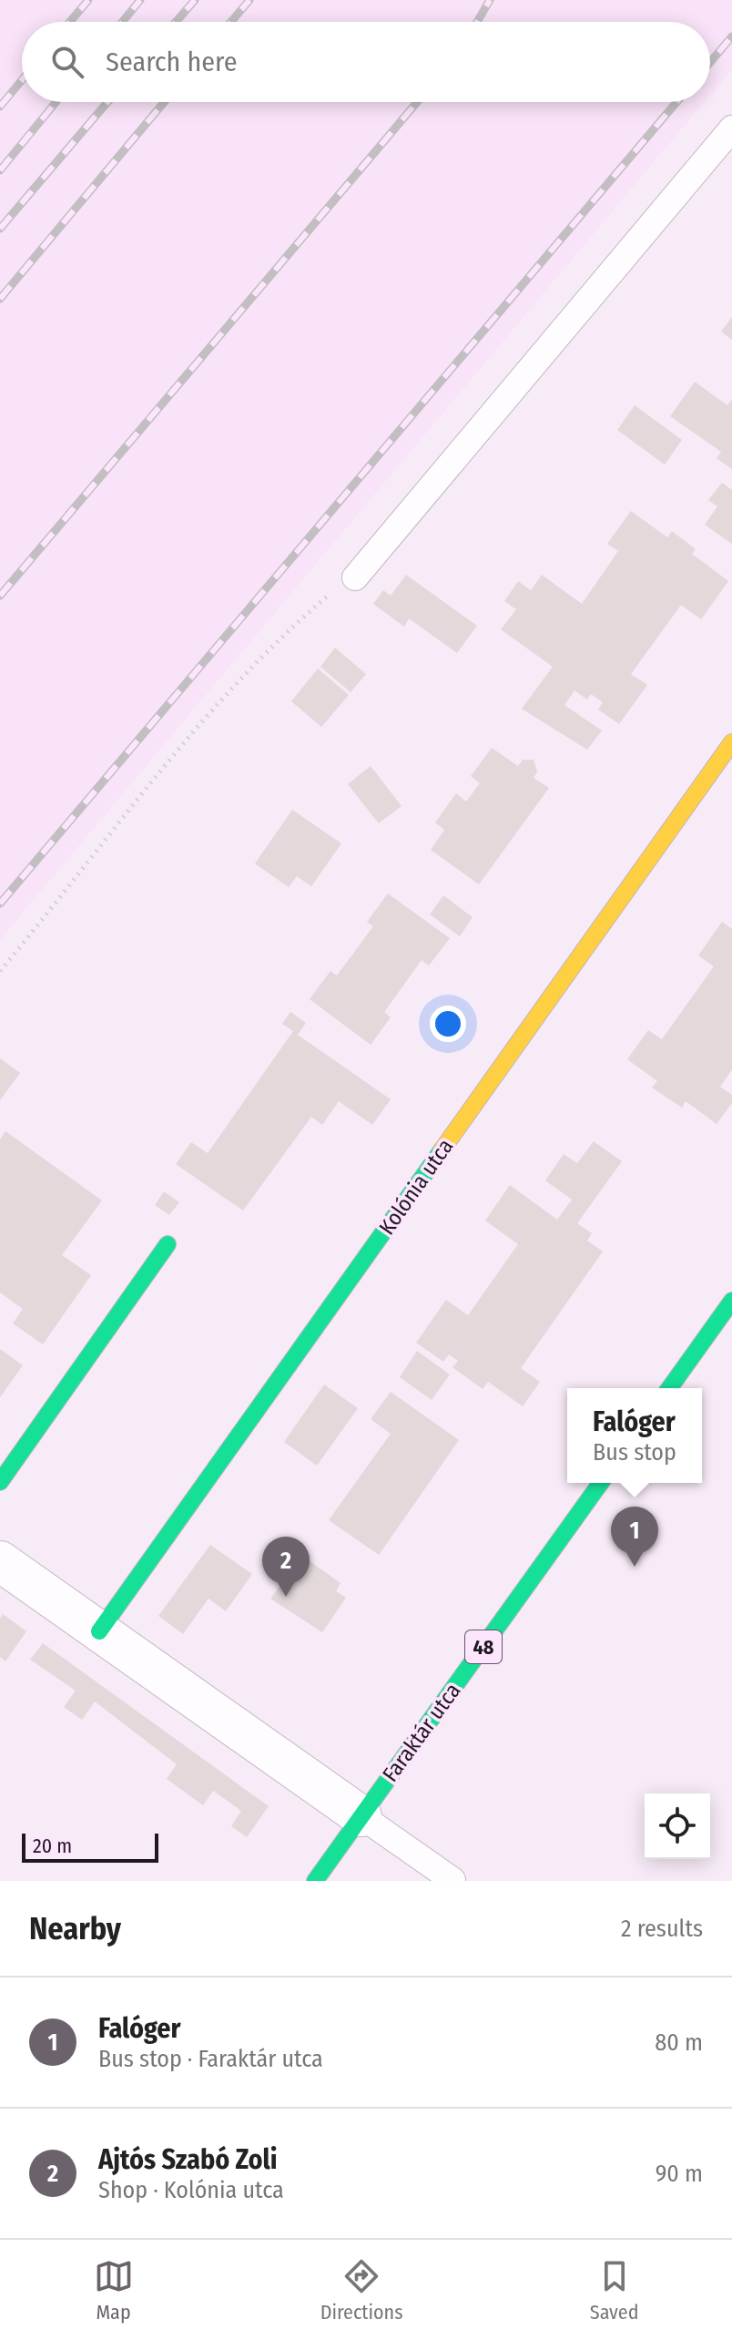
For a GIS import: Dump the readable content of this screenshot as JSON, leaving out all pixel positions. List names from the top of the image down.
{
  "streets": {
    "street": ["Kolónia utca", "48", "Faraktár utca"]
  },
  "scale_bar": "20 m",
  "page": {
    "search": "Search here",
    "popup": ["Falóger", "Bus stop"],
    "pins": ["1", "2"],
    "scale": "20 m",
    "heading": ["Nearby", "2 results"],
    "list": [
      {
        "mark": "1",
        "name": "Falóger",
        "note": "Bus stop · Faraktár utca",
        "value": "80 m"
      },
      {
        "mark": "2",
        "name": "Ajtós Szabó Zoli",
        "note": "Shop · Kolónia utca",
        "value": "90 m"
      }
    ],
    "nav": ["Map", "Directions", "Saved"]
  }
}
